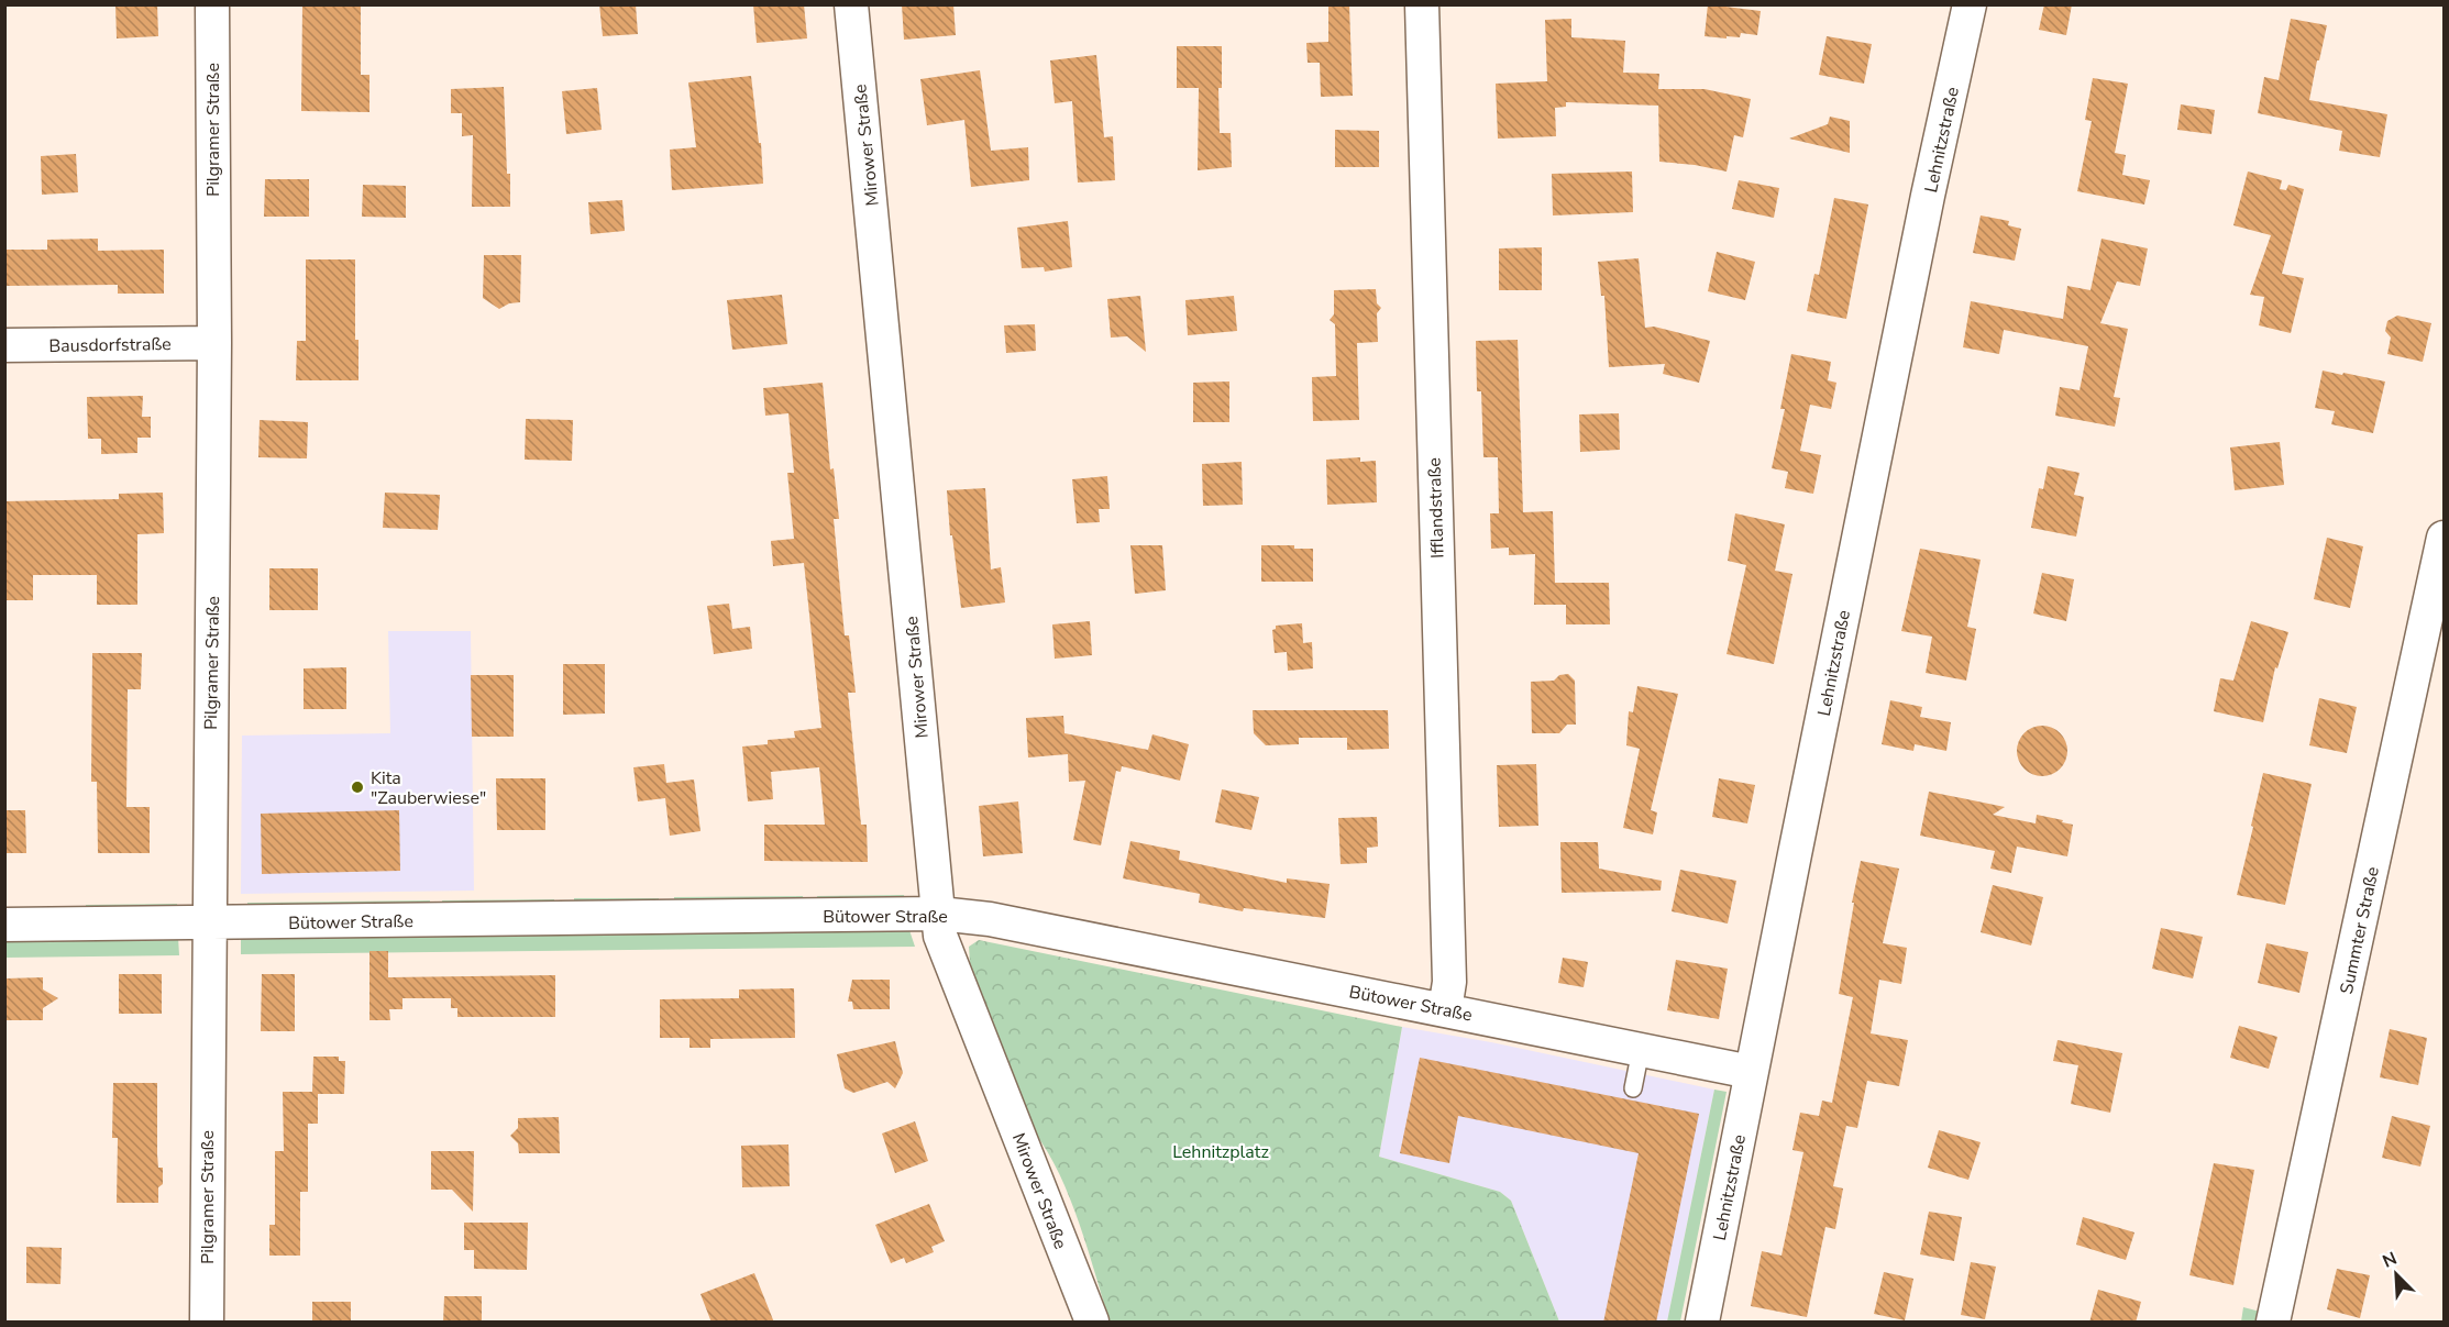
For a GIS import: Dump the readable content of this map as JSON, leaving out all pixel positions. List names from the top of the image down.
{
  "streets": {
    "street": [
      "Pilgramer Straße",
      "Lehnitzstraße",
      "Mirower Straße",
      "Bausdorfstraße",
      "Ifflandstraße",
      "Bütower Straße",
      "Summter Straße"
    ]
  },
  "crossings": [
    ["Pilgramer Straße", "Bausdorfstraße"],
    ["Pilgramer Straße", "Bütower Straße"],
    ["Lehnitzstraße", "Bütower Straße"],
    ["Mirower Straße", "Bütower Straße"],
    ["Ifflandstraße", "Bütower Straße"]
  ],
  "parks": ["Lehnitzplatz"],
  "places": ["Kita \"Zauberwiese\""],
  "north": "top left"
}
